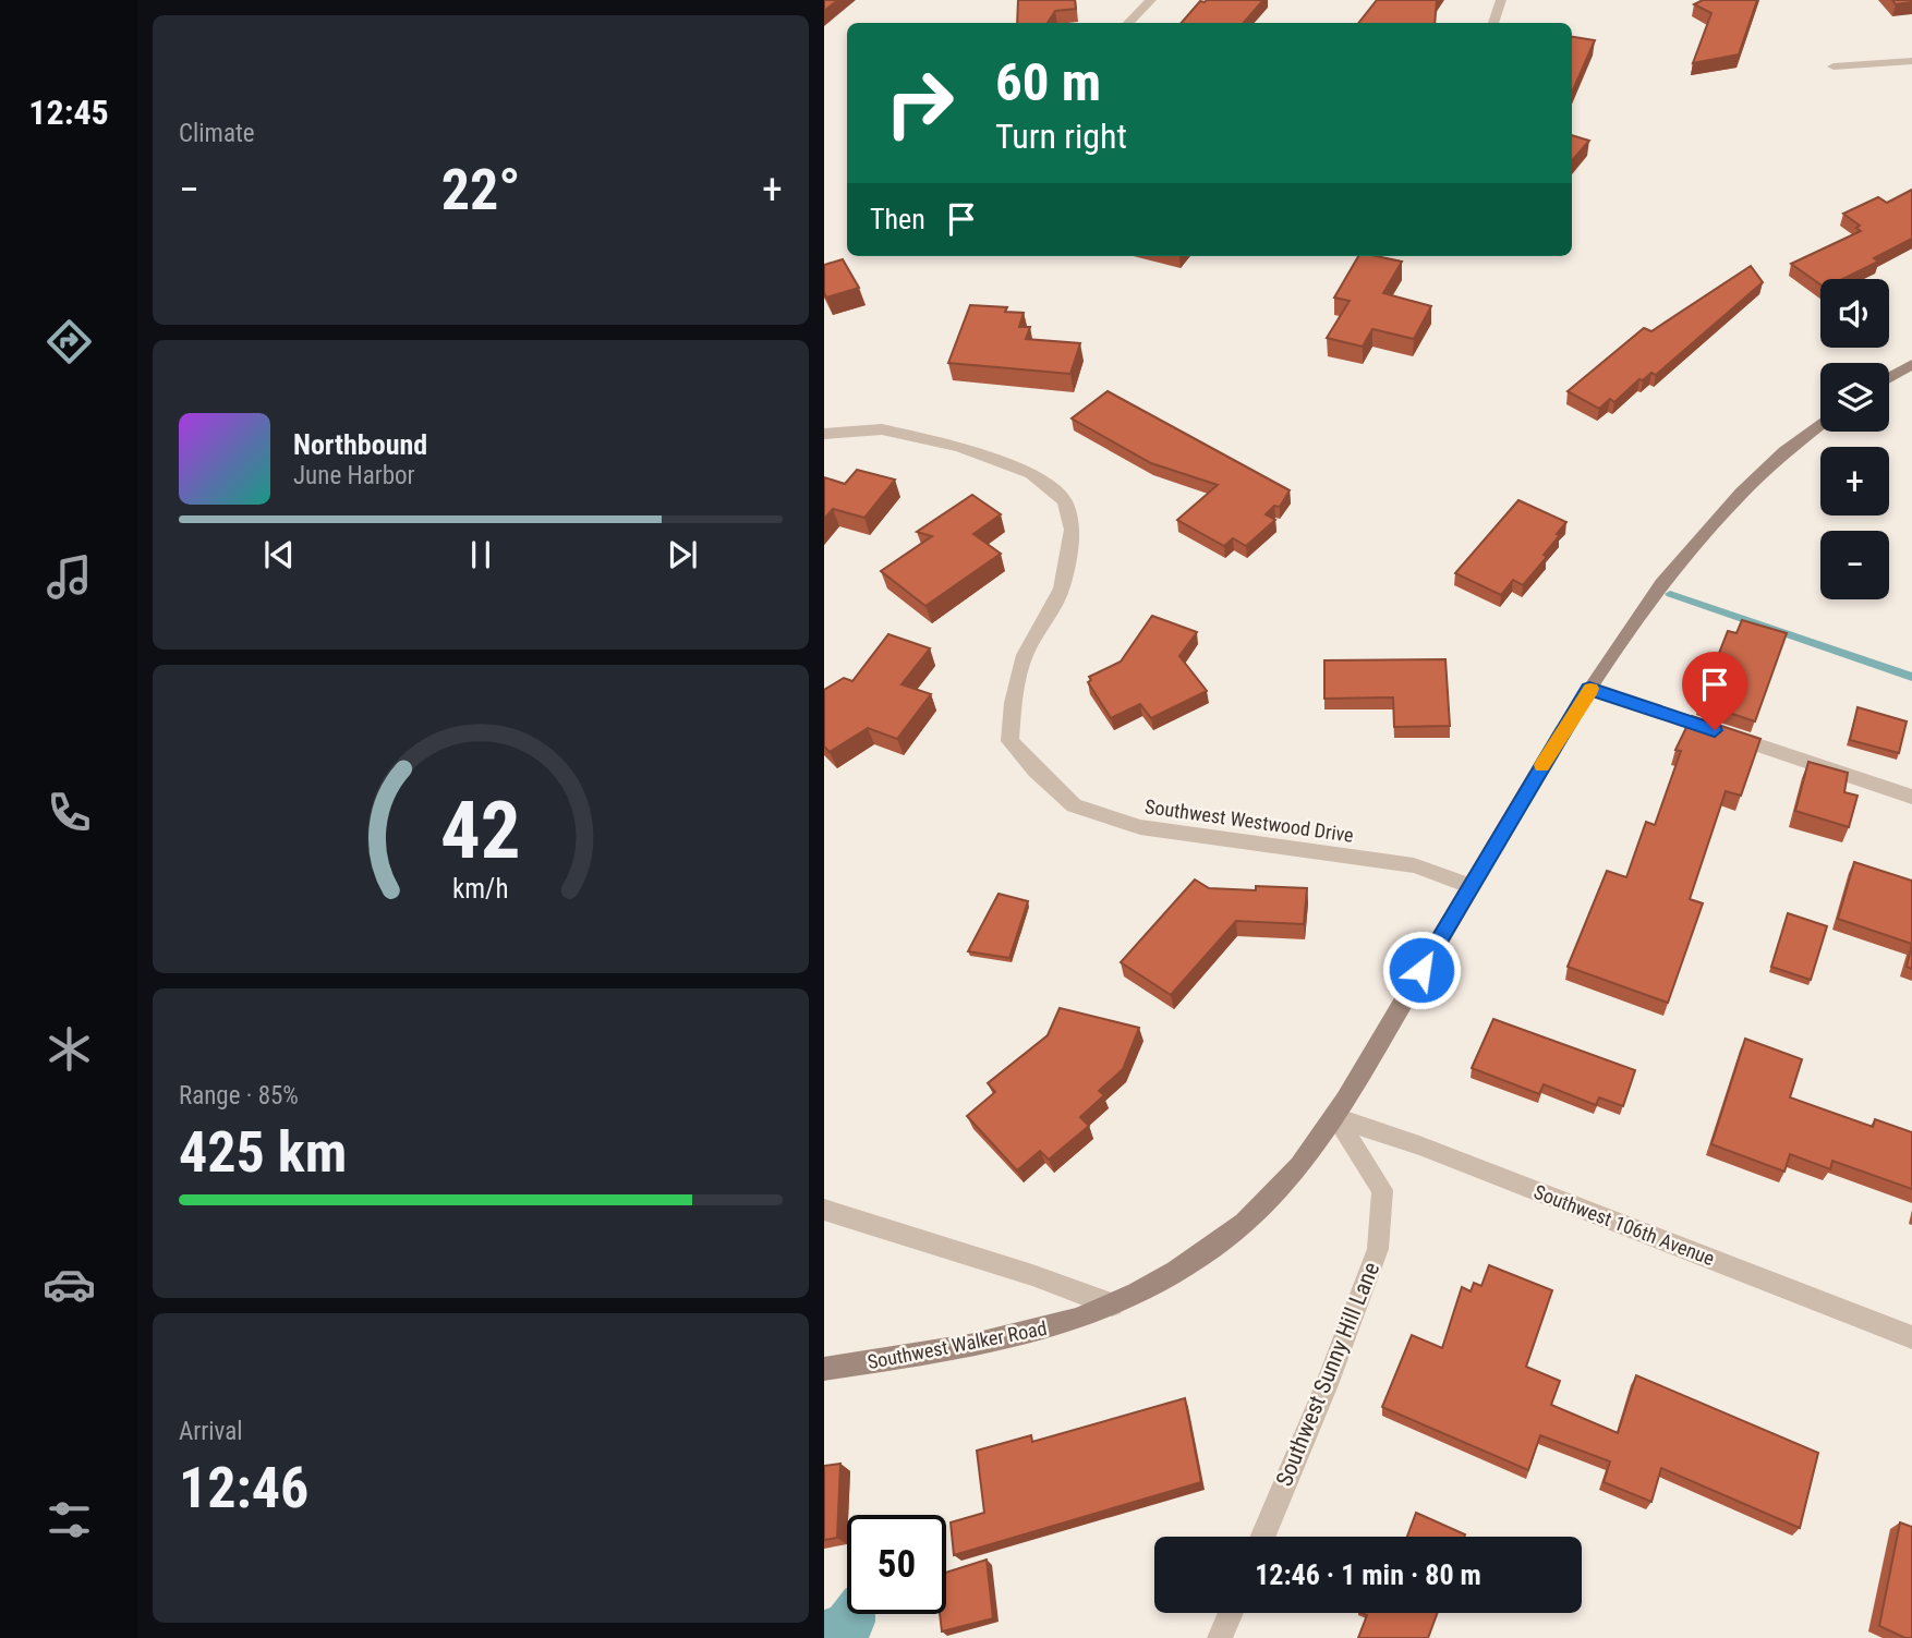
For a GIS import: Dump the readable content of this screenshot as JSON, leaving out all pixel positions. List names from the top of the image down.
{
  "streets": {
    "main road": ["Southwest Walker Road"],
    "street": ["Southwest Westwood Drive", "Southwest 106th Avenue", "Southwest Sunny Hill Lane"]
  },
  "crossings": [
    ["Southwest Westwood Drive", "Southwest Walker Road"],
    ["Southwest 106th Avenue", "Southwest Walker Road"],
    ["Southwest 106th Avenue", "Southwest Sunny Hill Lane"],
    ["Southwest Walker Road", "Southwest Sunny Hill Lane"]
  ],
  "page": {
    "tabs": "12:45",
    "tile": [
      "Climate",
      ["Range · 85%", "425 km"],
      ["Arrival", "12:46"]
    ],
    "turn": ["60 m", "Turn right"],
    "heat": ["−", "22°", "+"],
    "then": "Then",
    "map_buttons": ["+", "−"],
    "song": ["Northbound", "June Harbor"],
    "limit": "50",
    "trip": "12:46 · 1 min · 80 m",
    "gauge": ["42", "km/h"]
  }
}
